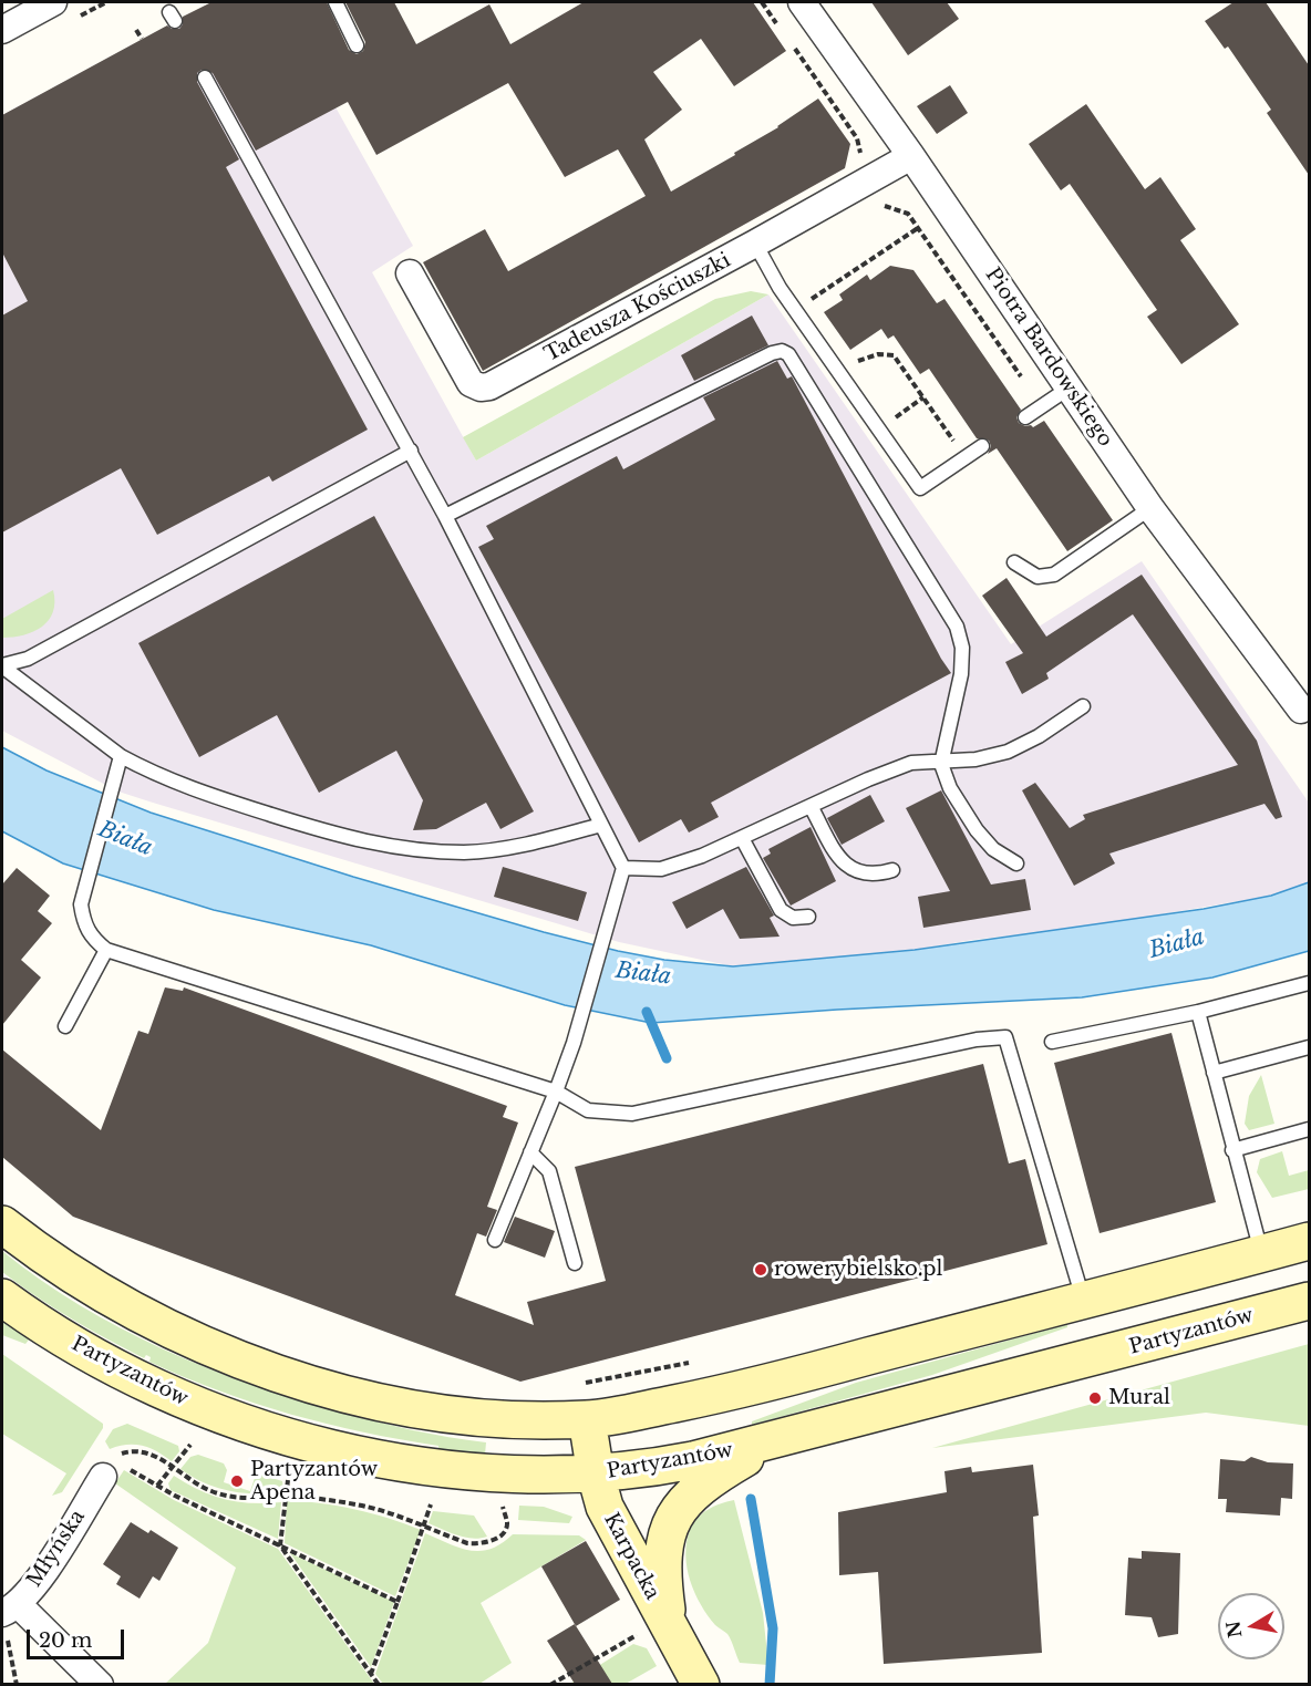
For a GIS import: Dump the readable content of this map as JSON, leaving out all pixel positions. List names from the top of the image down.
{
  "streets": {
    "main road": ["Partyzantów", "Karpacka"],
    "street": ["Tadeusza Kościuszki", "Piotra Bardowskiego", "Młyńska"]
  },
  "crossings": [
    ["Tadeusza Kościuszki", "Piotra Bardowskiego"],
    ["Partyzantów", "Karpacka"]
  ],
  "water": ["Biała"],
  "places": ["rowerybielsko.pl", "Mural", "Partyzantów Apena"],
  "scale_bar": "20 m",
  "north": "left"
}
